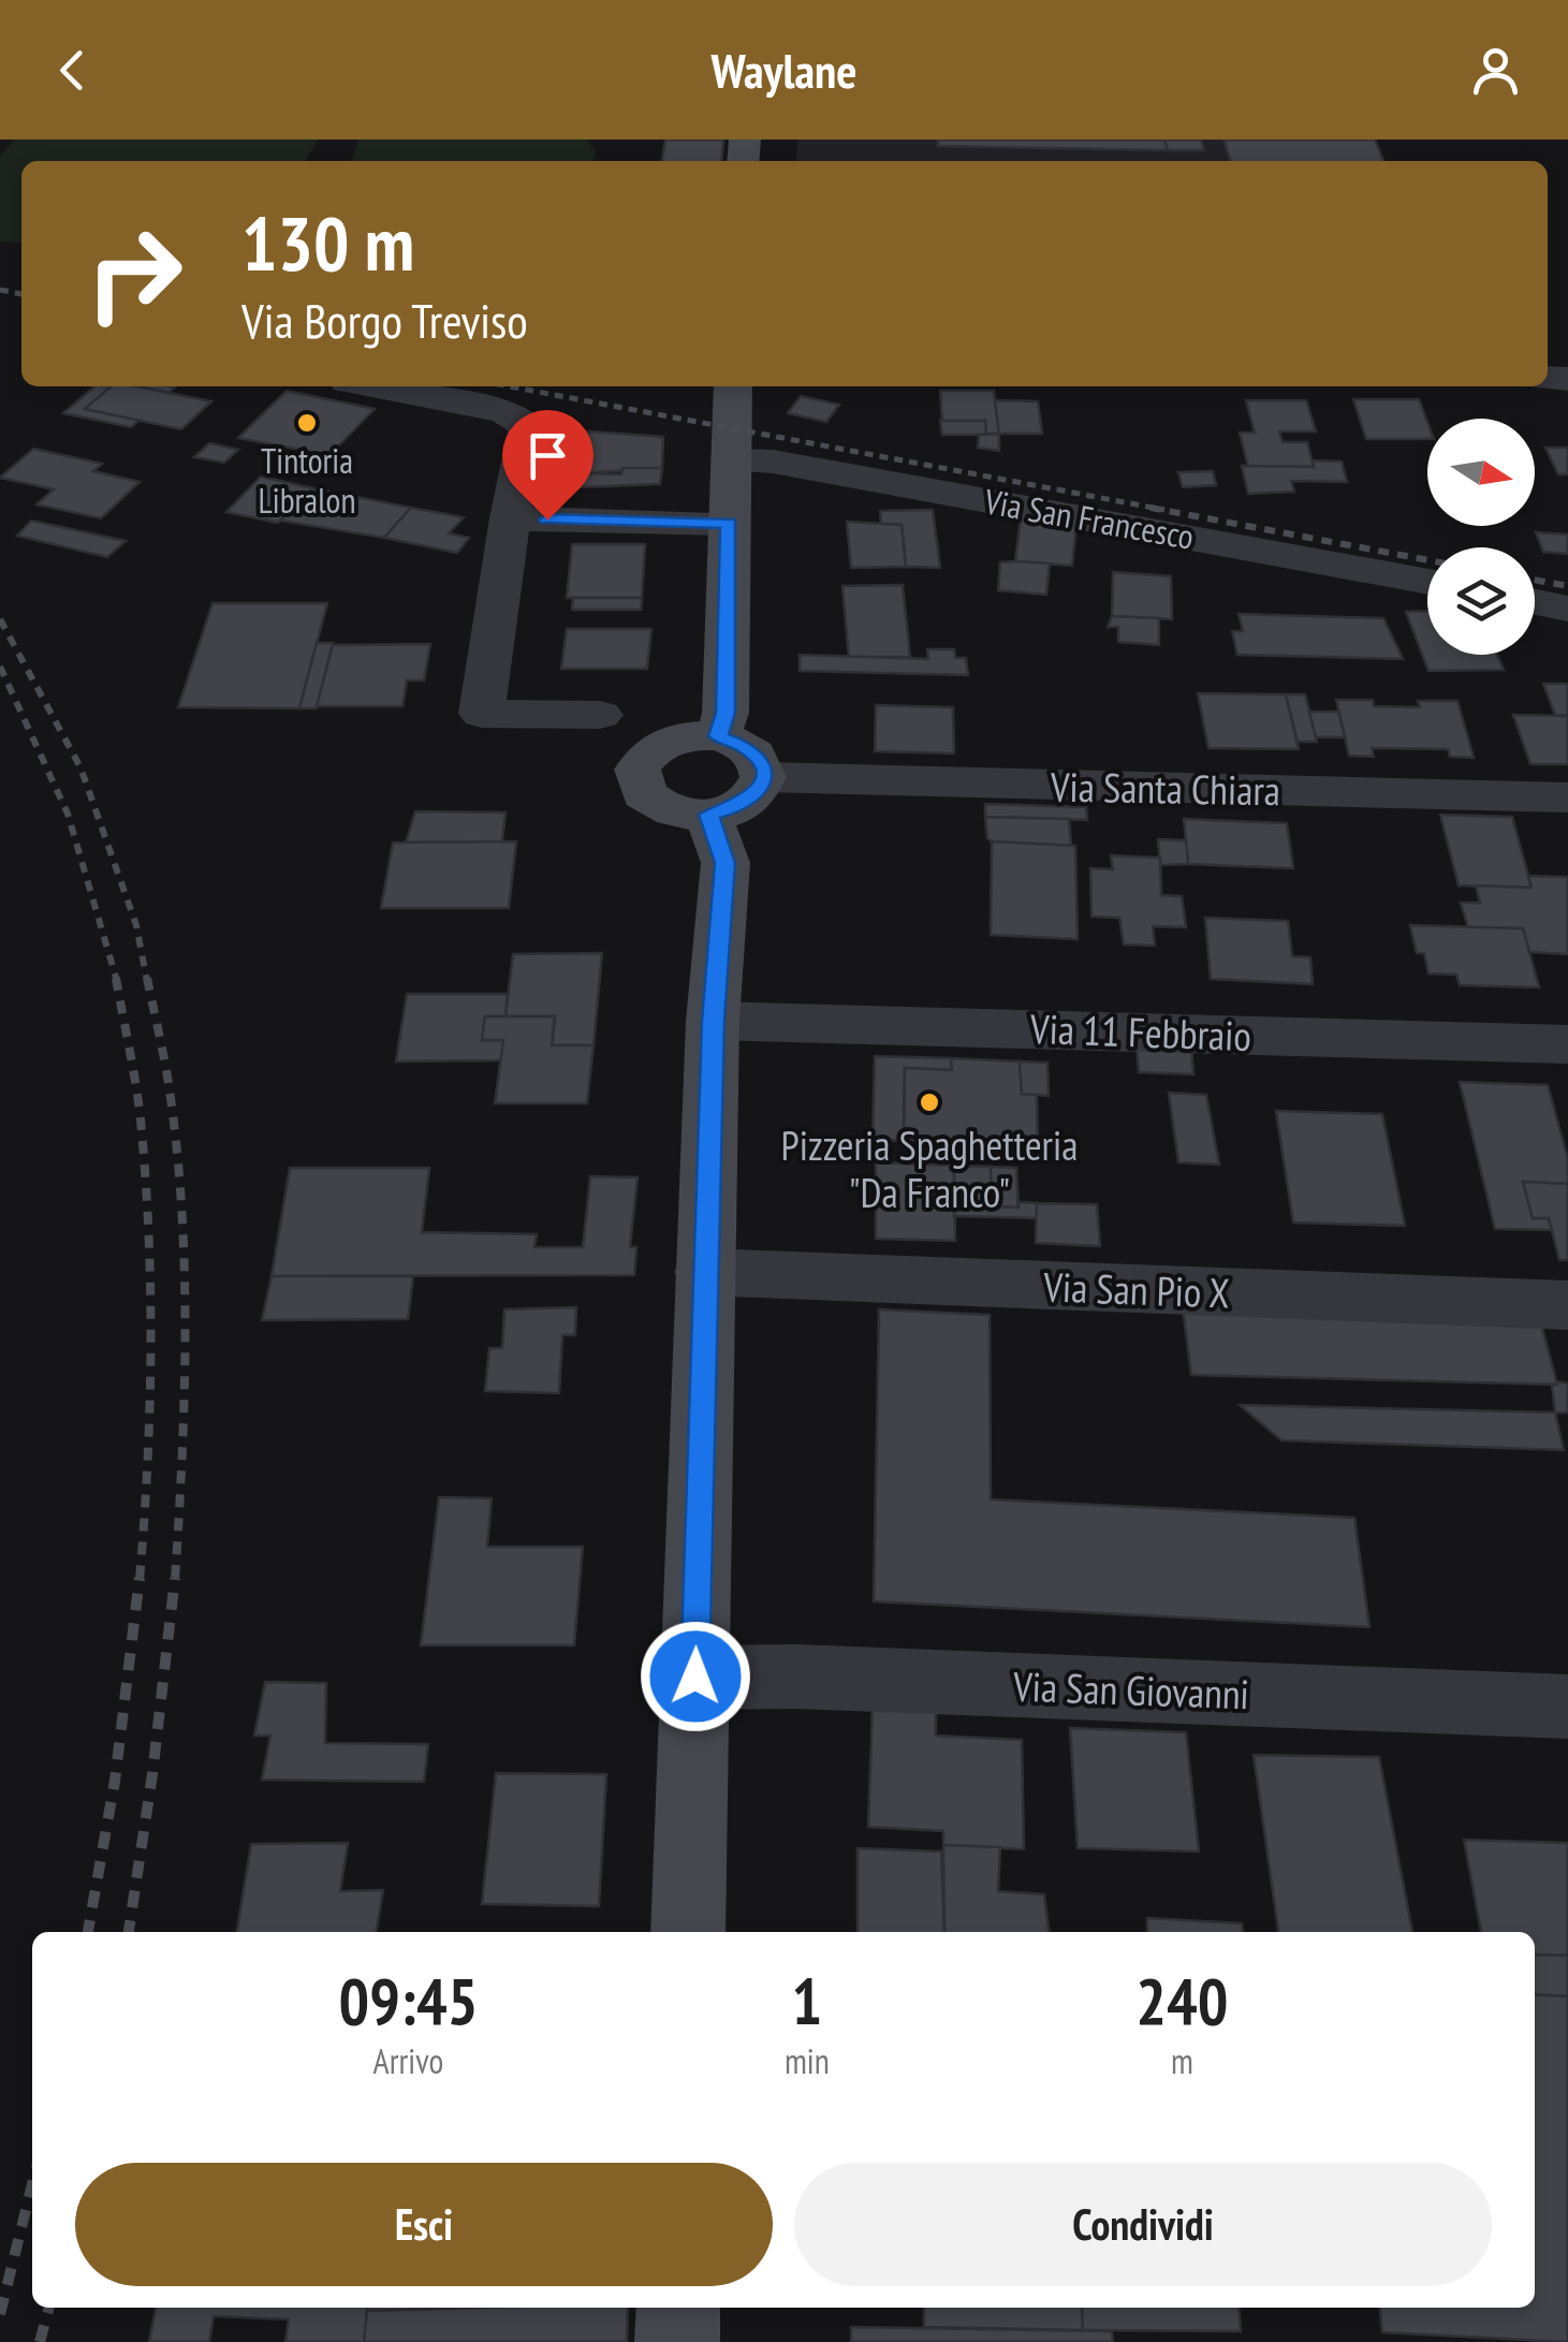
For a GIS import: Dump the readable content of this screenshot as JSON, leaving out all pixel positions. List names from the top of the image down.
{
  "streets": {
    "street": [
      "Via San Francesco",
      "Via Santa Chiara",
      "Via 11 Febbraio",
      "Via San Pio X",
      "Via San Giovanni"
    ]
  },
  "places": ["Tintoria Libralon", "Pizzeria Spaghetteria \"Da Franco\""],
  "north": "right",
  "page": {
    "header": "Waylane",
    "turn": ["130 m", "Via Borgo Treviso"],
    "eta": [
      "09:45",
      "Arrivo",
      "1",
      "min",
      "240",
      "m"
    ],
    "buttons": ["Esci", "Condividi"]
  }
}
